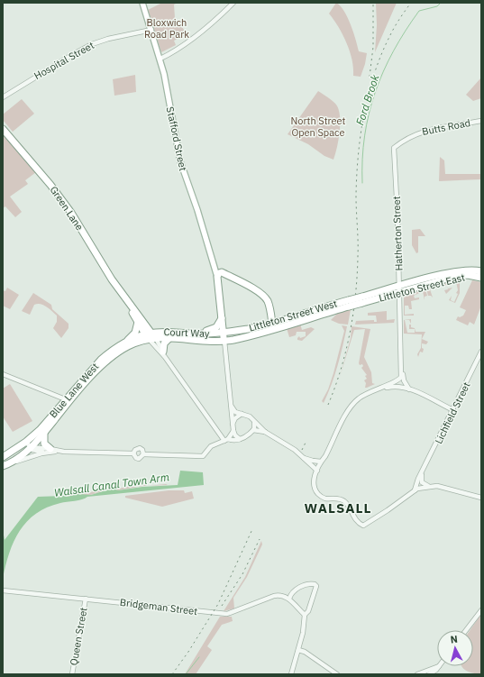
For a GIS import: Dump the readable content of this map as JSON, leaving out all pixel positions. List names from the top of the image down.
{
  "streets": {
    "highway": [
      "Green Lane",
      "Littleton Street East",
      "Littleton Street West",
      "Court Way",
      "Blue Lane West"
    ],
    "main road": ["Stafford Street"],
    "street": [
      "Hospital Street",
      "Butts Road",
      "Hatherton Street",
      "Lichfield Street",
      "Bridgeman Street",
      "Queen Street"
    ]
  },
  "crossings": [
    ["Hospital Street", "Stafford Street"],
    ["Butts Road", "Hatherton Street"],
    ["Green Lane", "Court Way"],
    ["Green Lane", "Blue Lane West"],
    ["Hatherton Street", "Littleton Street East"],
    ["Littleton Street East", "Littleton Street West"],
    ["Littleton Street West", "Court Way"],
    ["Court Way", "Blue Lane West"],
    ["Bridgeman Street", "Queen Street"]
  ],
  "districts": ["WALSALL"],
  "water": ["Ford Brook", "Walsall Canal Town Arm"],
  "parks": ["Bloxwich Road Park", "North Street Open Space"],
  "north": "top"
}
